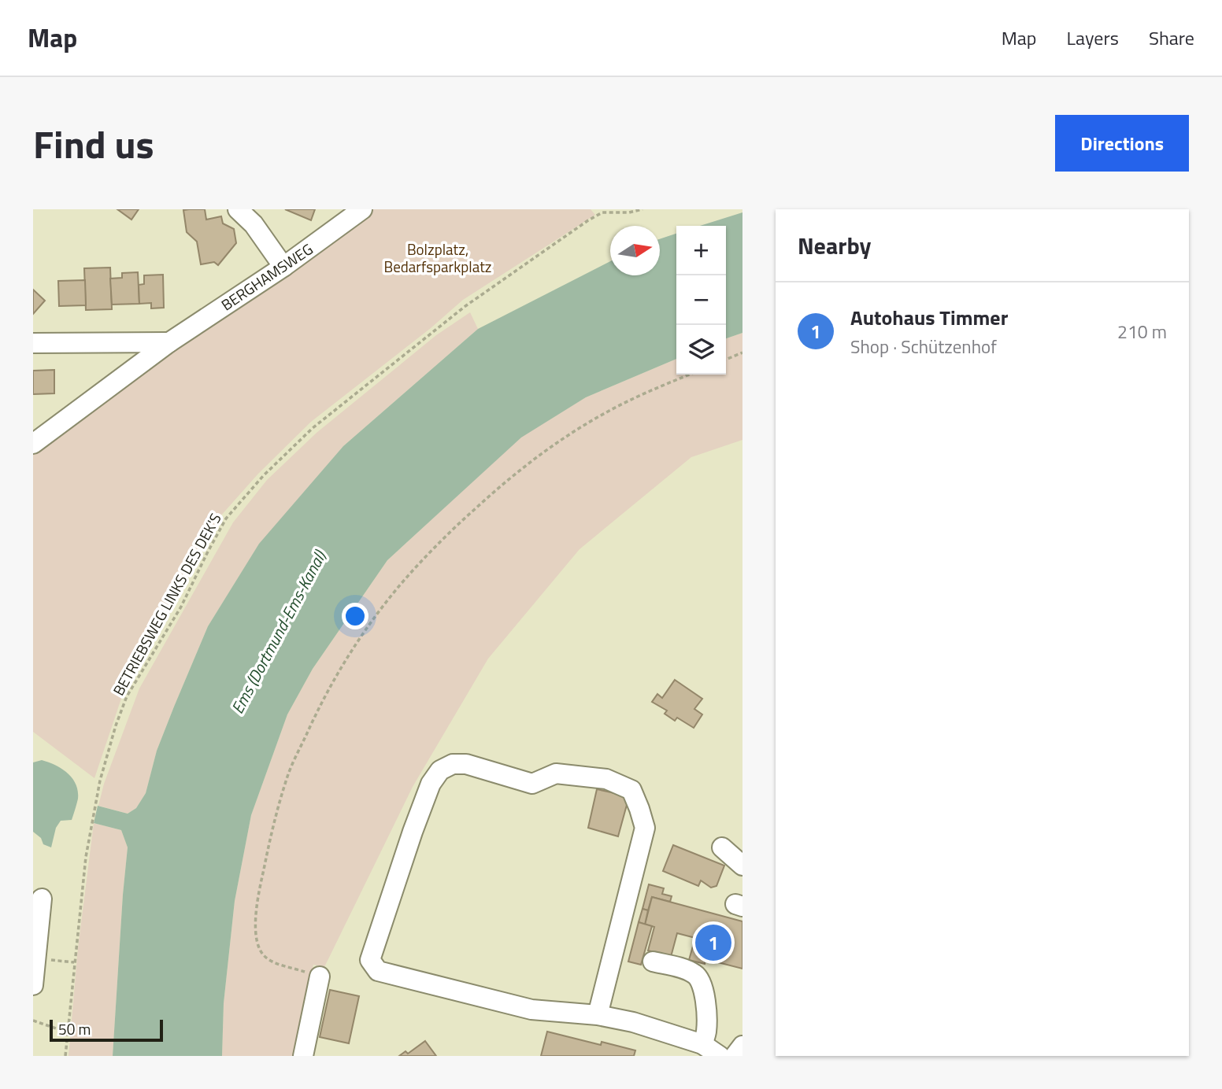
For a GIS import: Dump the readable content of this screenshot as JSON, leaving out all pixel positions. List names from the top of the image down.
{
  "streets": {
    "street": ["BERGHAMSWEG"],
    "path": ["BETRIEBSWEG LINKS DES DEK'S"]
  },
  "water": ["Ems (Dortmund-Ems-Kanal)"],
  "parks": ["Bolzplatz, Bedarfsparkplatz"],
  "scale_bar": "50 m",
  "north": "right",
  "page": {
    "header": "Map",
    "nav": ["Map", "Layers", "Share"],
    "title": "Find us",
    "buttons": "Directions",
    "heading": "Nearby",
    "map_buttons": ["+", "−"],
    "list": [
      {
        "mark": "1",
        "name": "Autohaus Timmer",
        "note": "Shop · Schützenhof",
        "value": "210 m"
      }
    ],
    "pins": "1",
    "scale": "50 m"
  }
}
